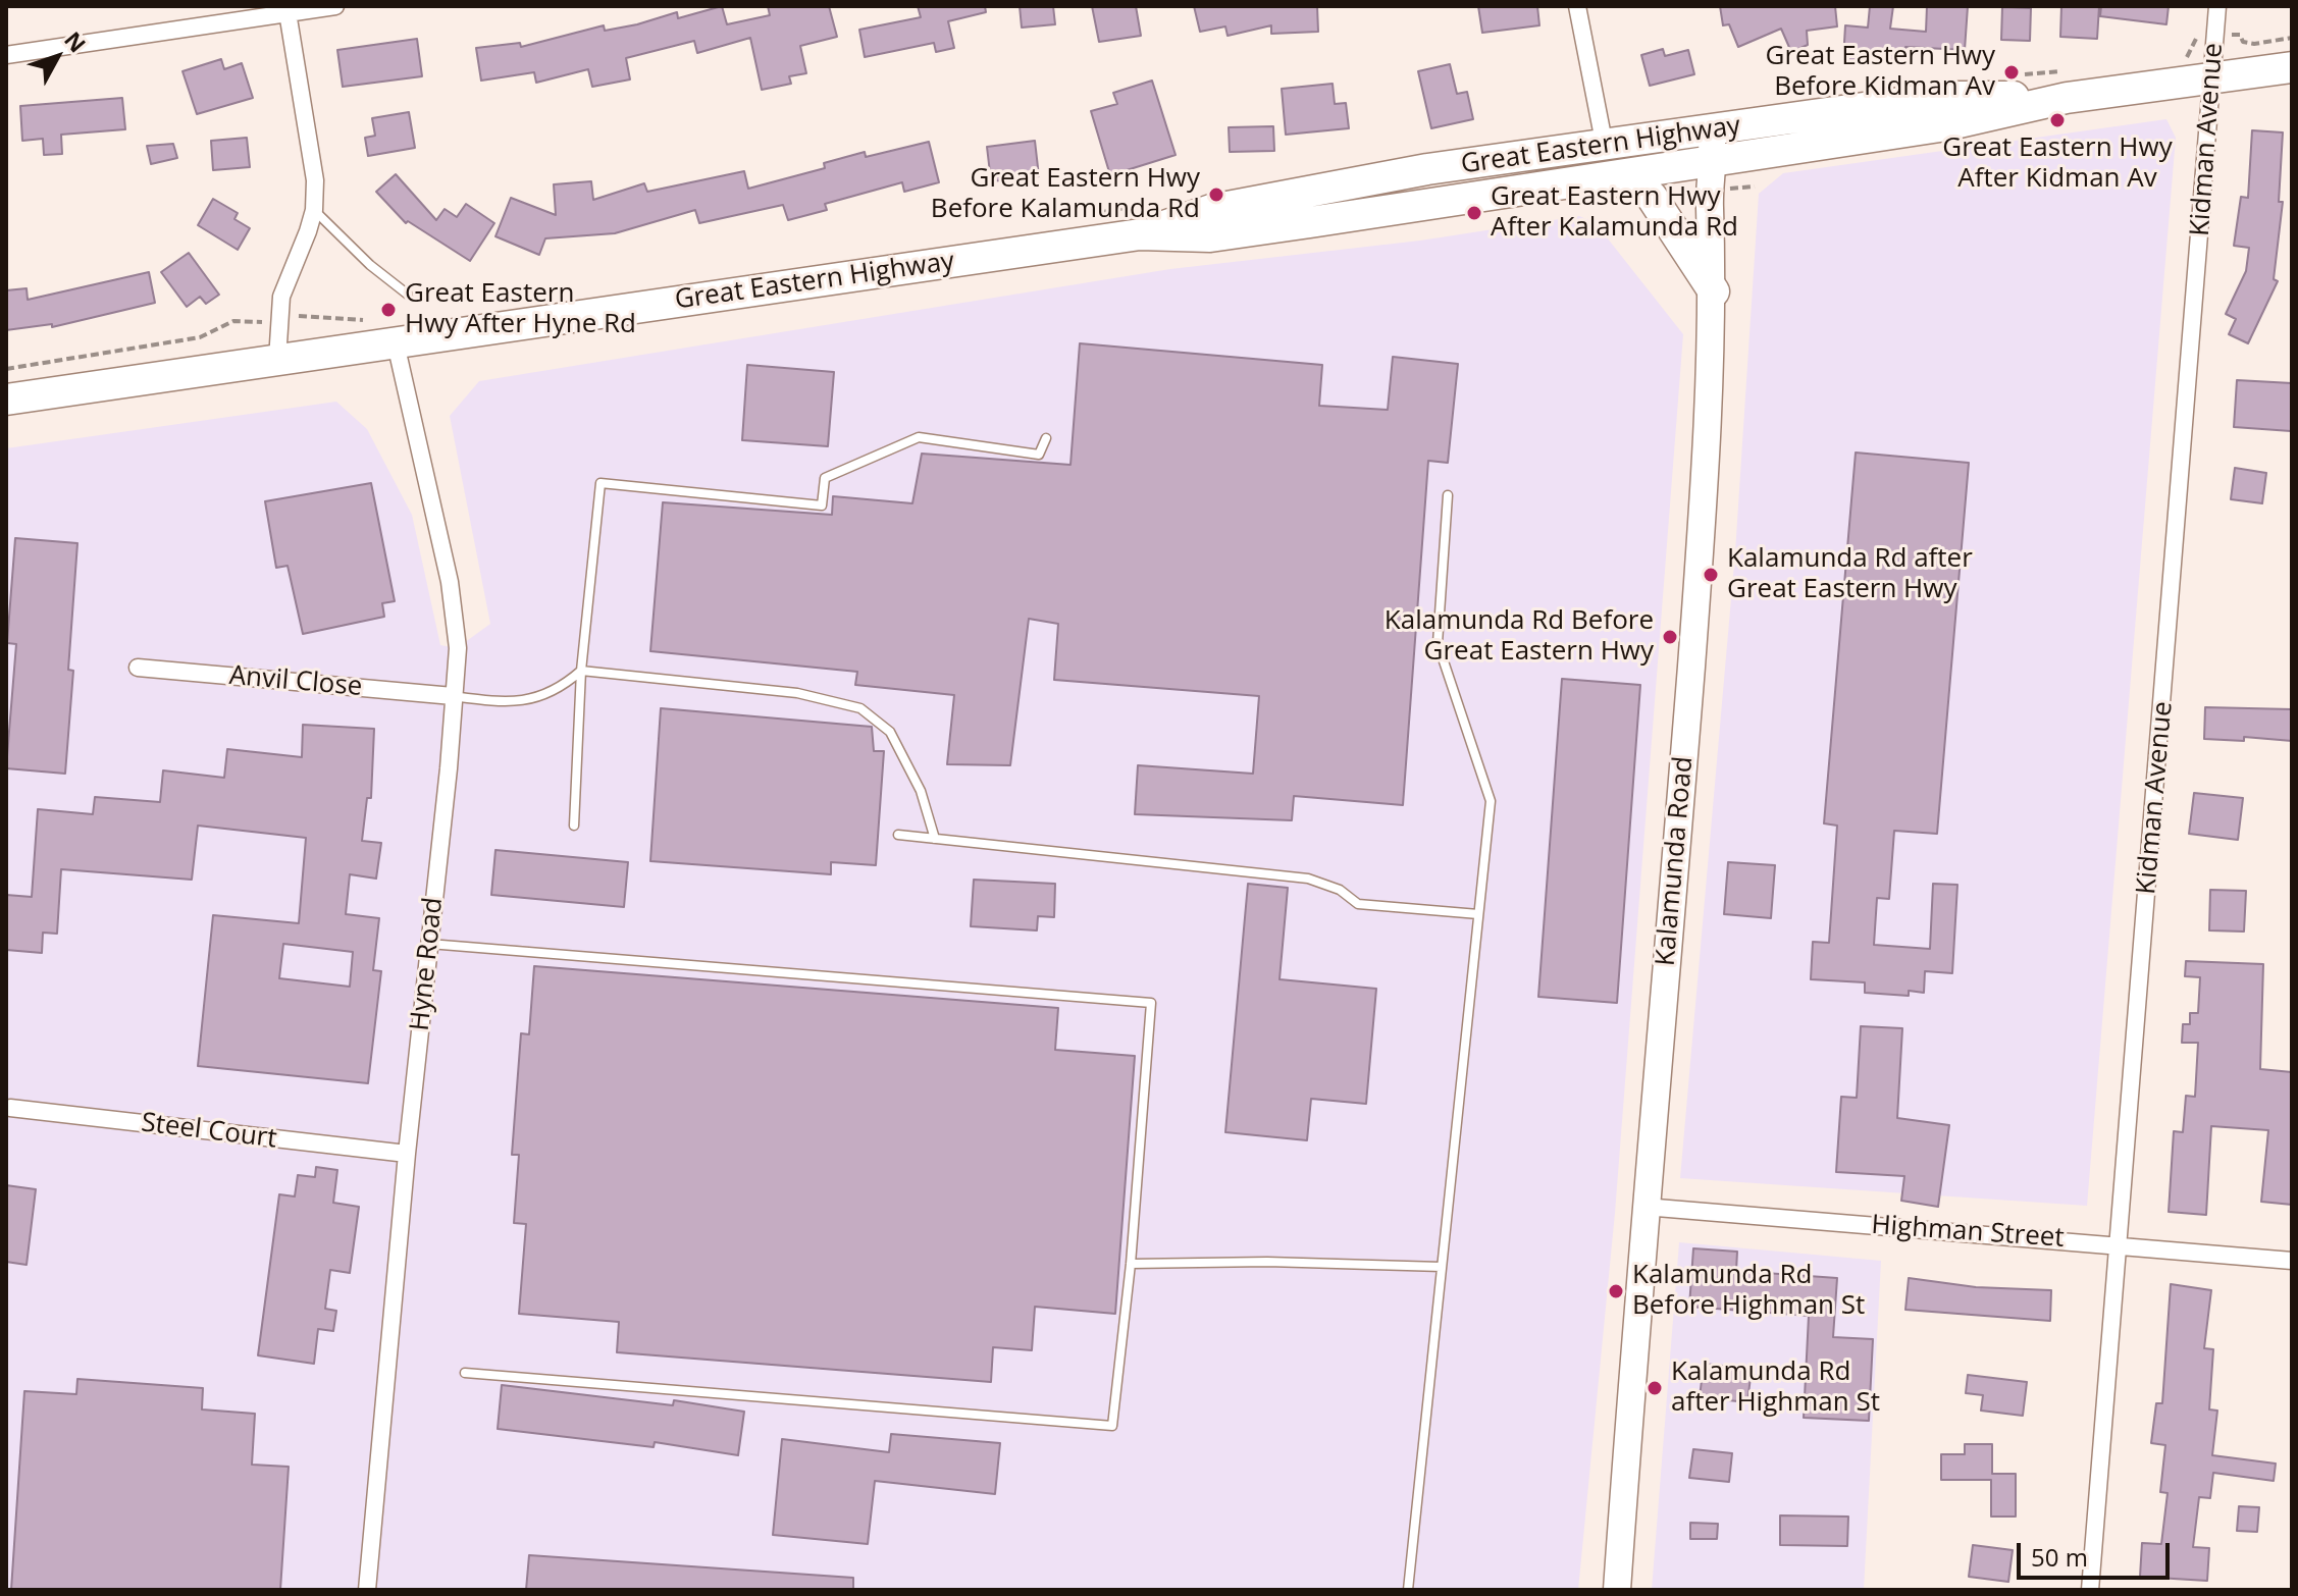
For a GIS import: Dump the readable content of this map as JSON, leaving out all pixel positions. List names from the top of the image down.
{
  "streets": {
    "highway": ["Great Eastern Highway"],
    "main road": ["Kalamunda Road"],
    "street": [
      "Kidman Avenue",
      "Anvil Close",
      "Hyne Road",
      "Steel Court",
      "Highman Street"
    ]
  },
  "crossings": [
    ["Kidman Avenue", "Great Eastern Highway"],
    ["Kidman Avenue", "Highman Street"],
    ["Great Eastern Highway", "Kalamunda Road"],
    ["Great Eastern Highway", "Hyne Road"],
    ["Anvil Close", "Hyne Road"],
    ["Kalamunda Road", "Highman Street"],
    ["Hyne Road", "Steel Court"]
  ],
  "places": [
    "Great Eastern Hwy Before Kidman Av",
    "Great Eastern Hwy After Kidman Av",
    "Great Eastern Hwy Before Kalamunda Rd",
    "Great Eastern Hwy After Kalamunda Rd",
    "Great Eastern Hwy After Hyne Rd",
    "Kalamunda Rd after Great Eastern Hwy",
    "Kalamunda Rd Before Great Eastern Hwy",
    "Kalamunda Rd Before Highman St",
    "Kalamunda Rd after Highman St"
  ],
  "scale_bar": "50 m",
  "north": "top right"
}
